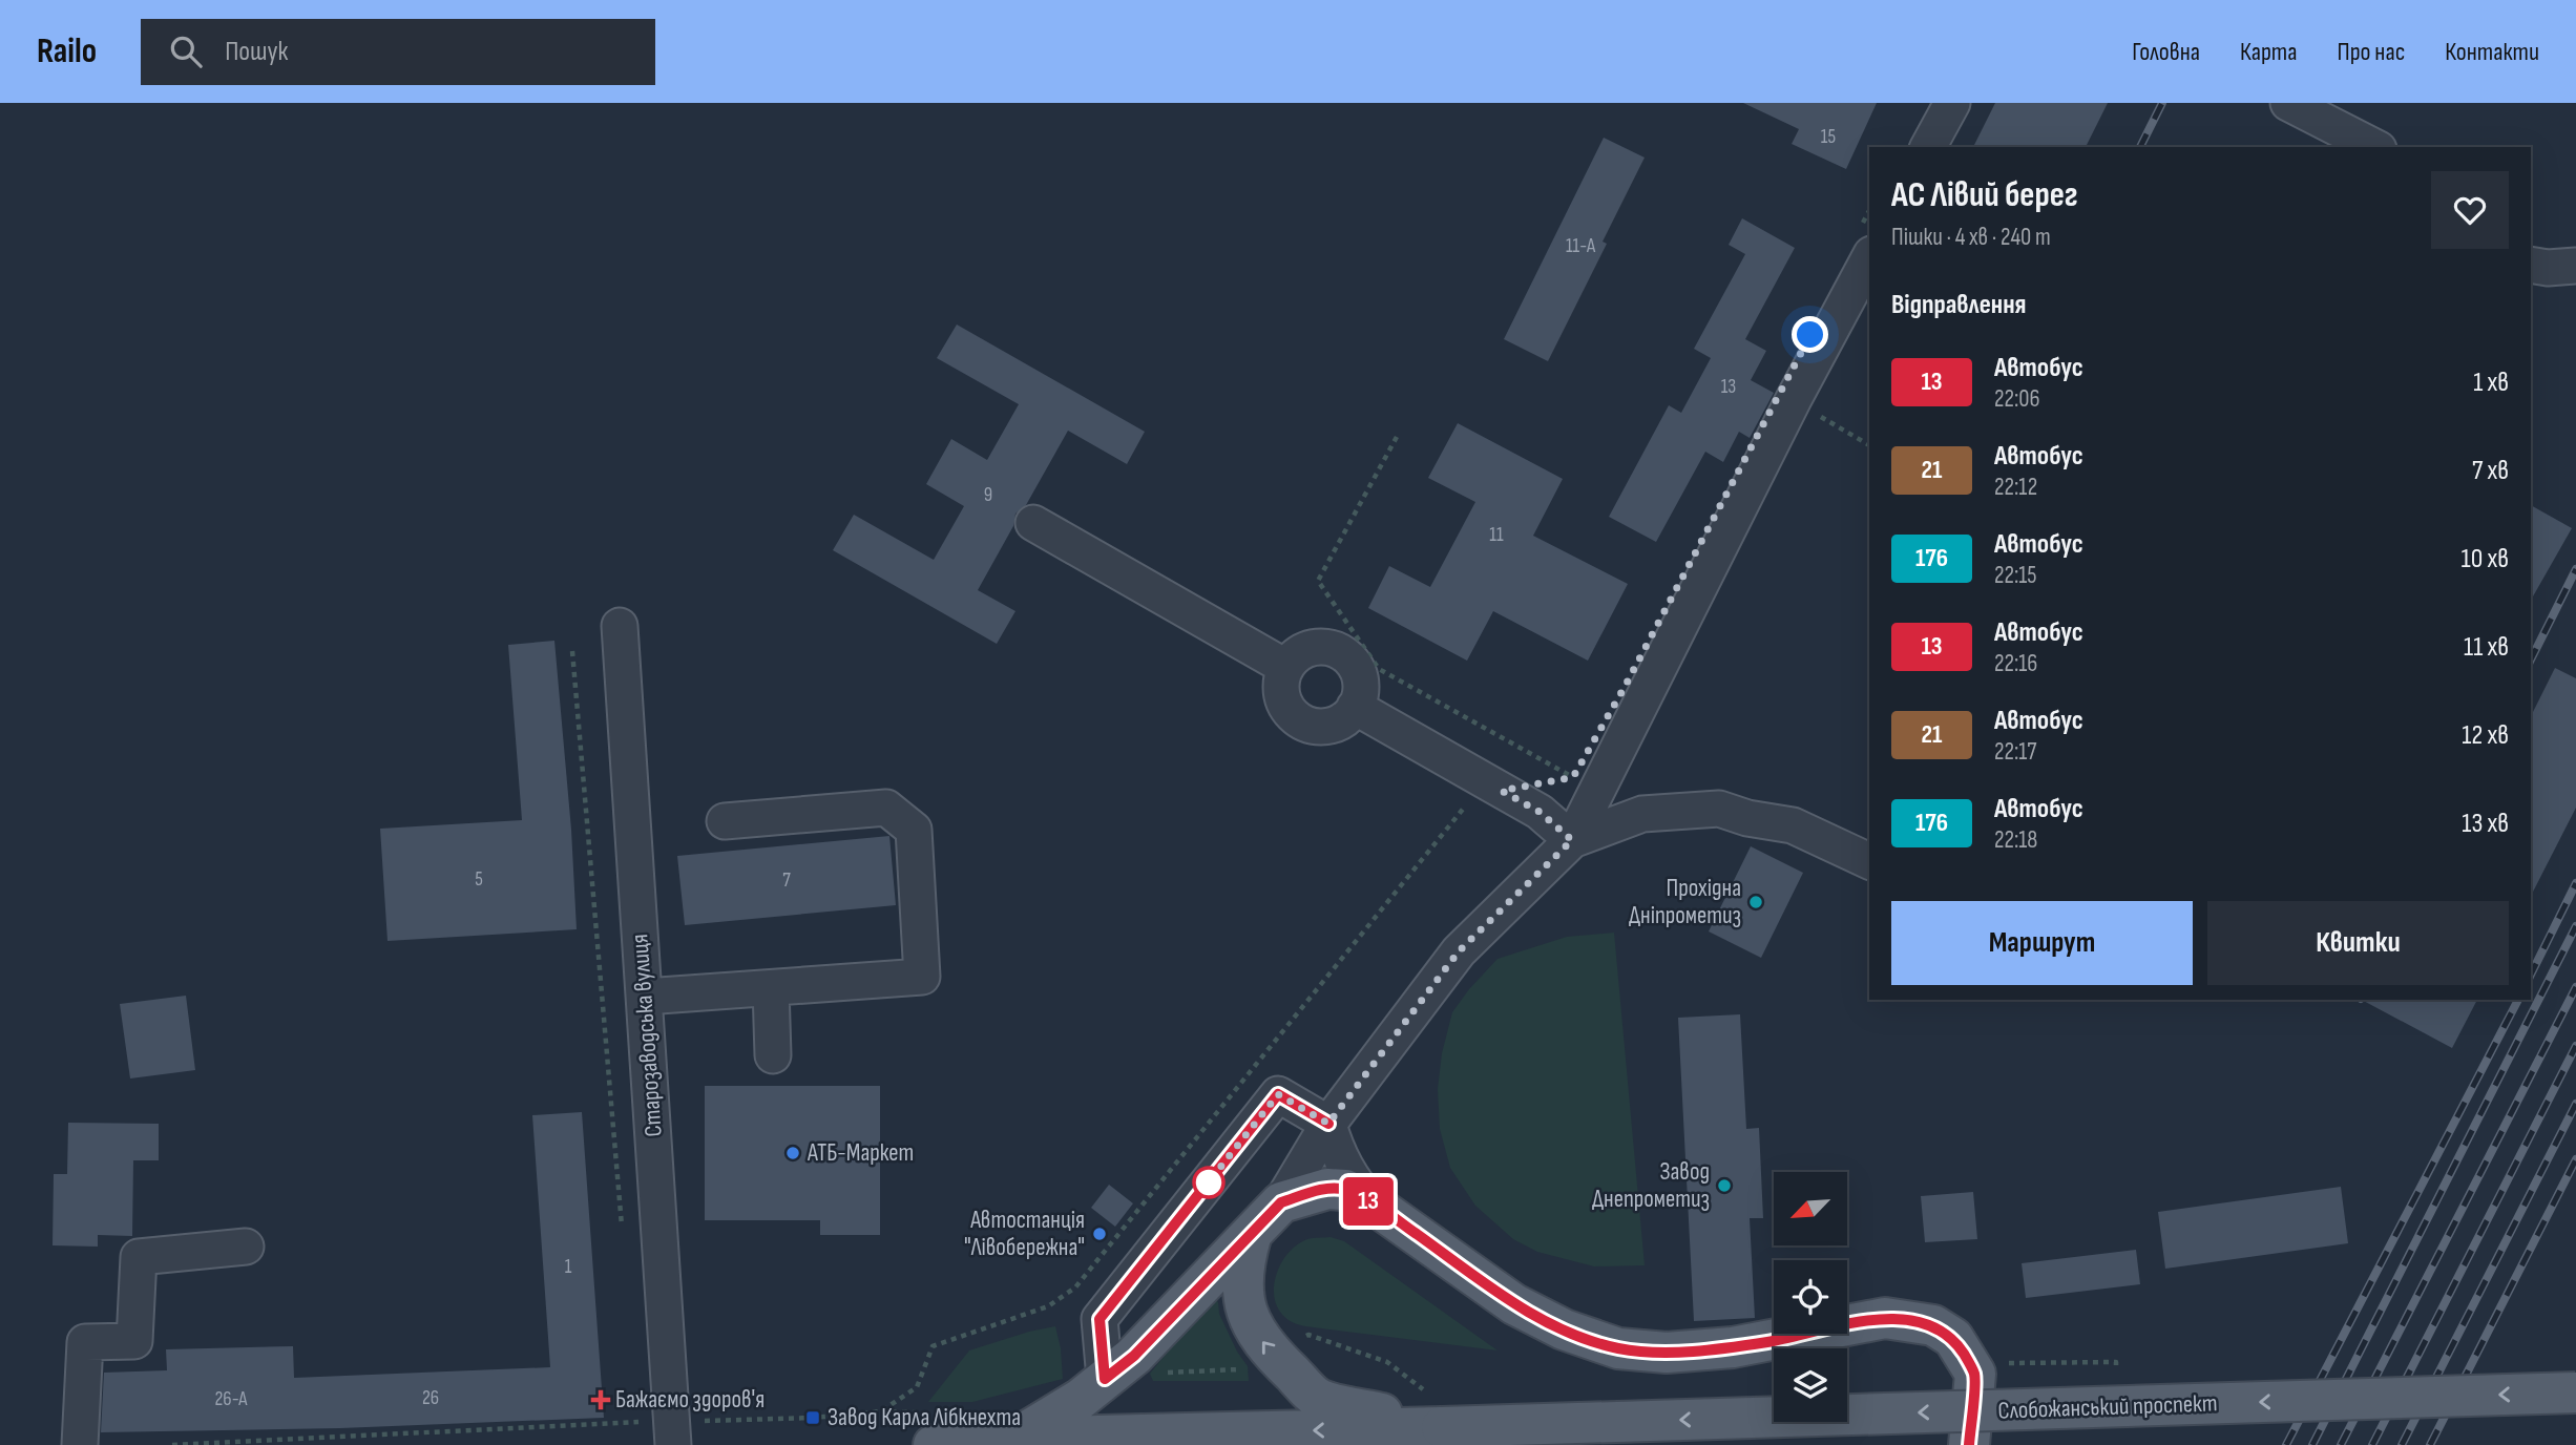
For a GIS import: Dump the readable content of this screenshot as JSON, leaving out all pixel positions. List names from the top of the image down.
{
  "streets": {
    "main road": ["Слобожанський проспект"],
    "street": ["Старозаводська вулиця"]
  },
  "one_way": ["Слобожанський проспект"],
  "places": {
    "other": [
      "Прохідна Дніпрометиз",
      "АТБ-Маркет",
      "Завод Днепрометиз",
      "Автостанція \"Лівобережна\""
    ],
    "health": ["Бажаємо здоров'я"],
    "transit": ["Завод Карла Лібкнехта"]
  },
  "lines": ["bus line 13"],
  "house_numbers": [
    "15",
    "11-А",
    "13",
    "9",
    "11",
    "5",
    "7",
    "1",
    "26",
    "26-А"
  ],
  "north": "bottom left",
  "page": {
    "header": "Railo",
    "search": "Пошук",
    "nav": [
      "Головна",
      "Карта",
      "Про нас",
      "Контакти"
    ],
    "on_map": "13",
    "heading": [
      ["АС Лівий берег", "Пішки · 4 хв · 240 m"],
      "Відправлення"
    ],
    "list": [
      {
        "mark": "13",
        "name": "Автобус",
        "note": "22:06",
        "value": "1 хв"
      },
      {
        "mark": "21",
        "name": "Автобус",
        "note": "22:12",
        "value": "7 хв"
      },
      {
        "mark": "176",
        "name": "Автобус",
        "note": "22:15",
        "value": "10 хв"
      },
      {
        "mark": "13",
        "name": "Автобус",
        "note": "22:16",
        "value": "11 хв"
      },
      {
        "mark": "21",
        "name": "Автобус",
        "note": "22:17",
        "value": "12 хв"
      },
      {
        "mark": "176",
        "name": "Автобус",
        "note": "22:18",
        "value": "13 хв"
      }
    ],
    "buttons": ["Маршрут", "Квитки"]
  }
}
